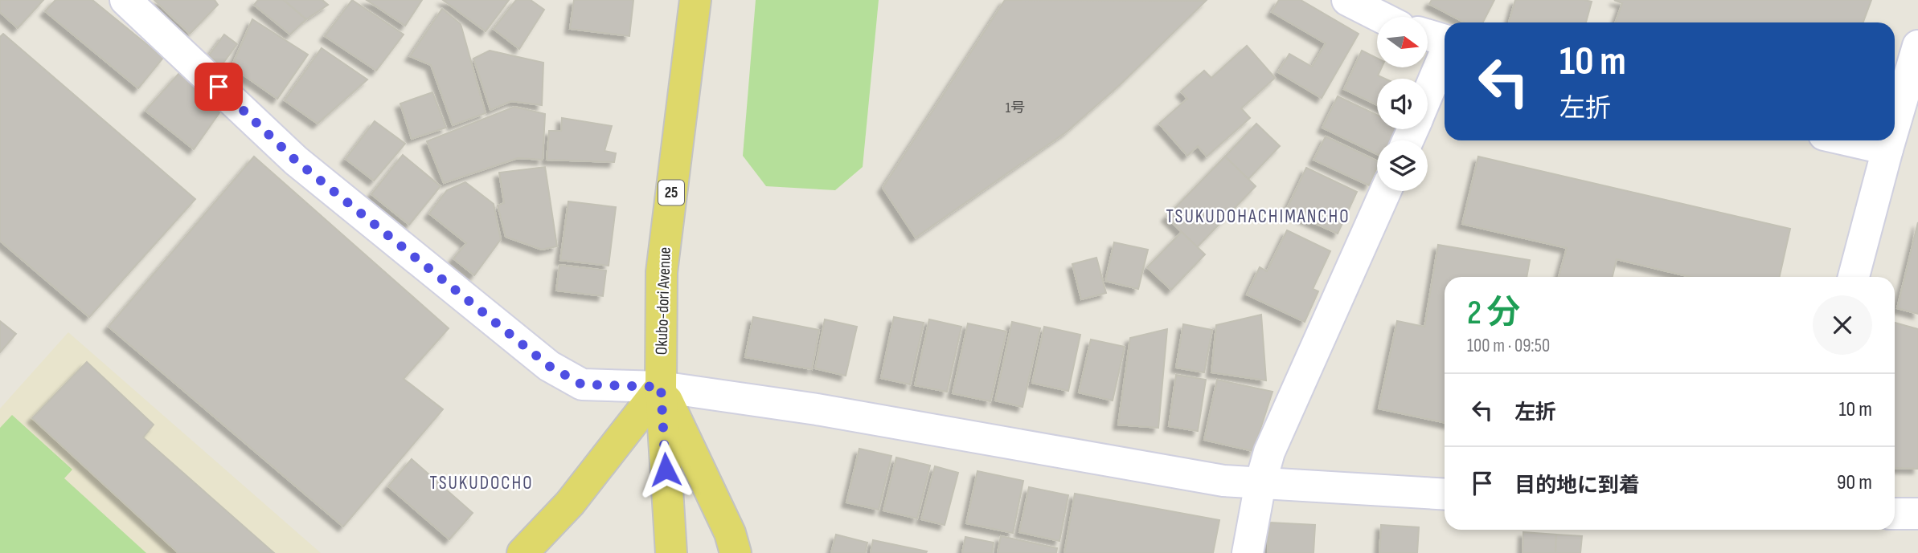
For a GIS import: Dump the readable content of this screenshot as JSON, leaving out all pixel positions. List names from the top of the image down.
{
  "streets": {
    "main road": ["25", "Okubo-dori Avenue"]
  },
  "crossings": [
    ["25", "Okubo-dori Avenue"]
  ],
  "districts": ["TSUKUDOHACHIMANCHO", "TSUKUDOCHO"],
  "house_numbers": ["1号"],
  "north": "right",
  "page": {
    "turn": ["10 m", "左折"],
    "heading": ["2 分", "100 m · 09:50"],
    "list": [
      {
        "name": "左折",
        "value": "10 m"
      },
      {
        "name": "目的地に到着",
        "value": "90 m"
      }
    ]
  }
}
